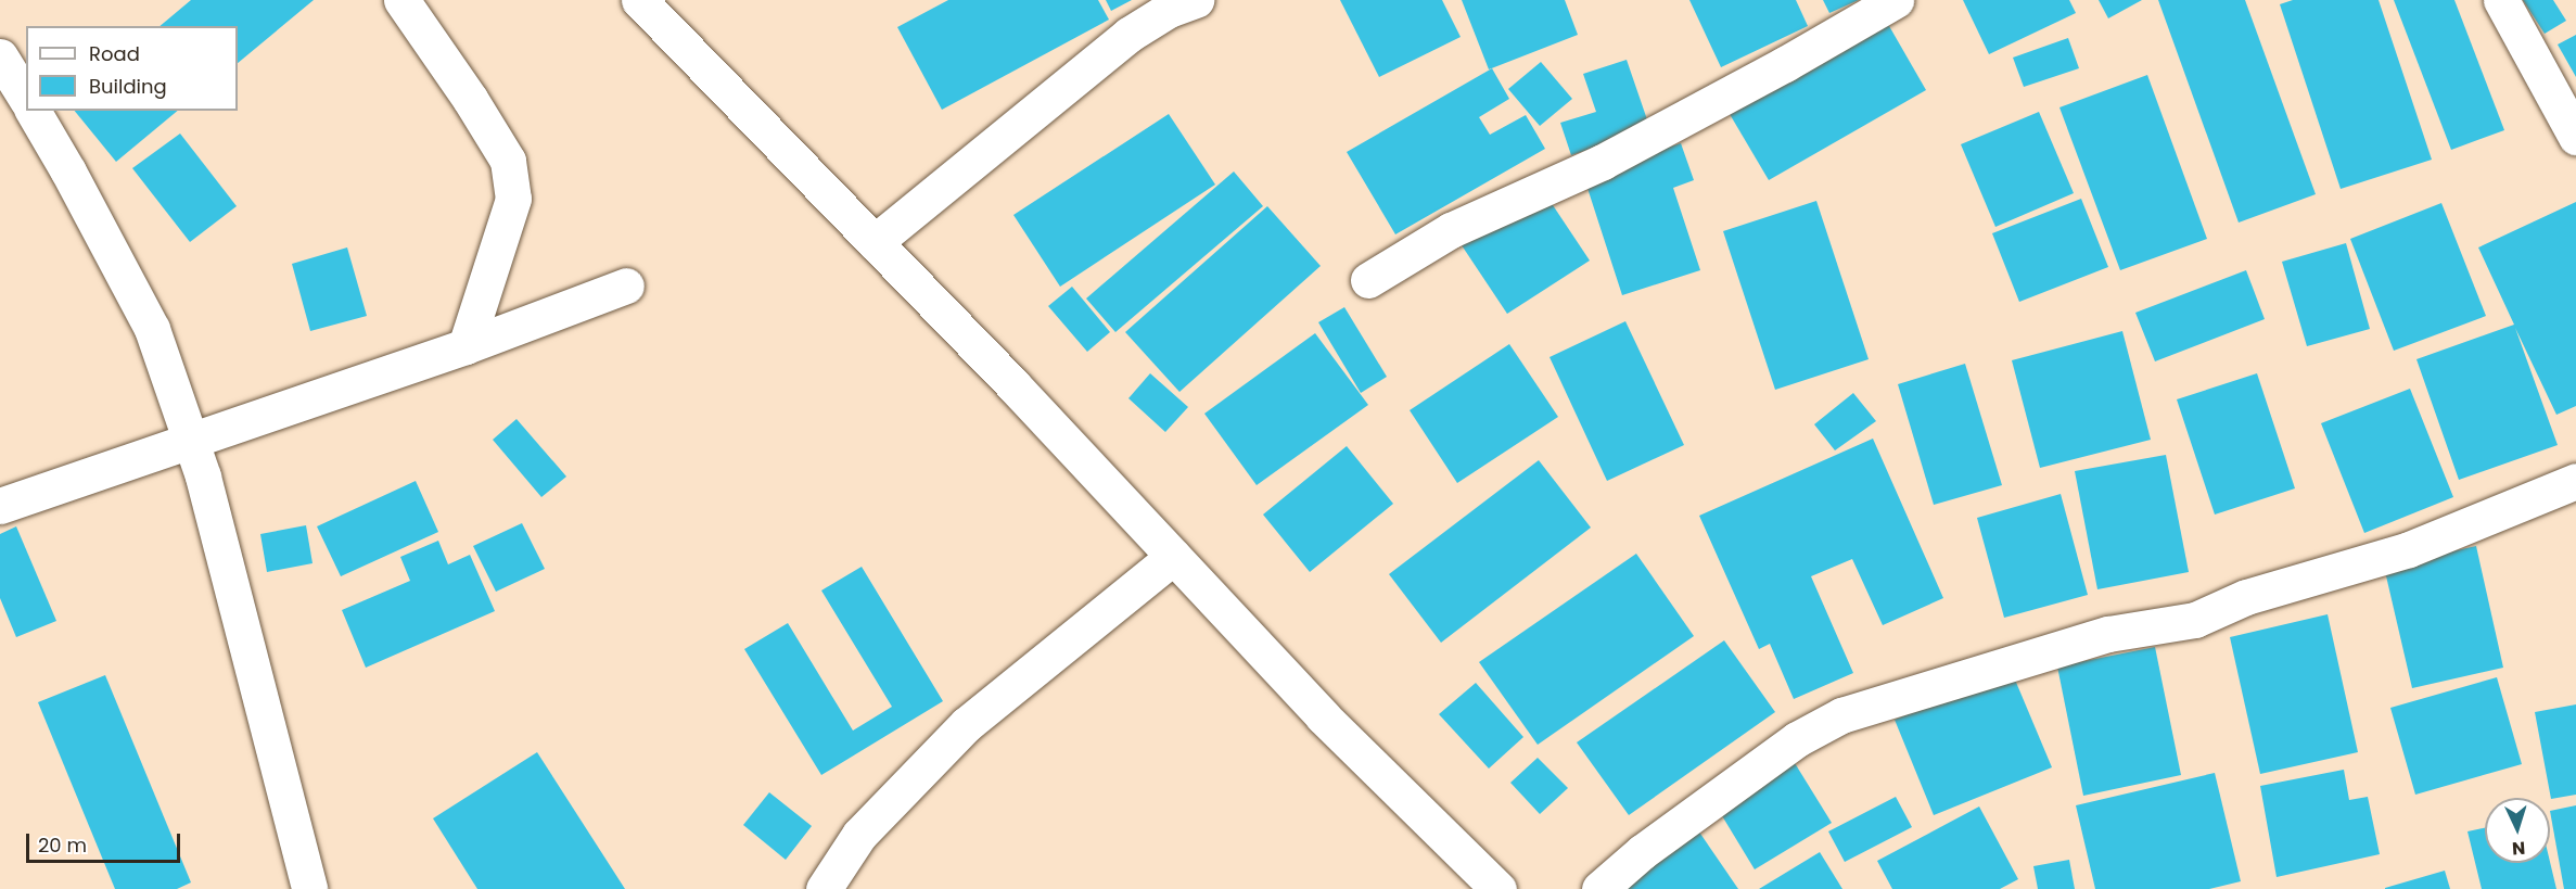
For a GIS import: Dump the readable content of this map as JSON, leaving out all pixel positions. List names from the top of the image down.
{
  "legend": ["Road", "Building"],
  "scale_bar": "20 m",
  "north": "bottom"
}
